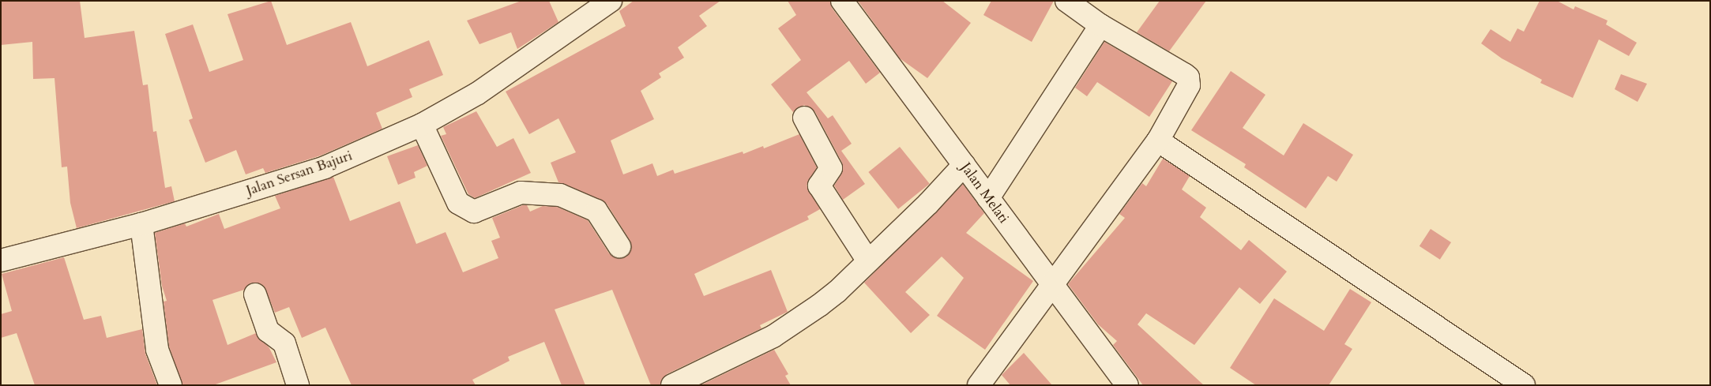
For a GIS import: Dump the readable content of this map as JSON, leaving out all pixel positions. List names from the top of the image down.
{
  "streets": {
    "street": ["Jalan Sersan Bajuri", "Jalan Melati"]
  }
}
